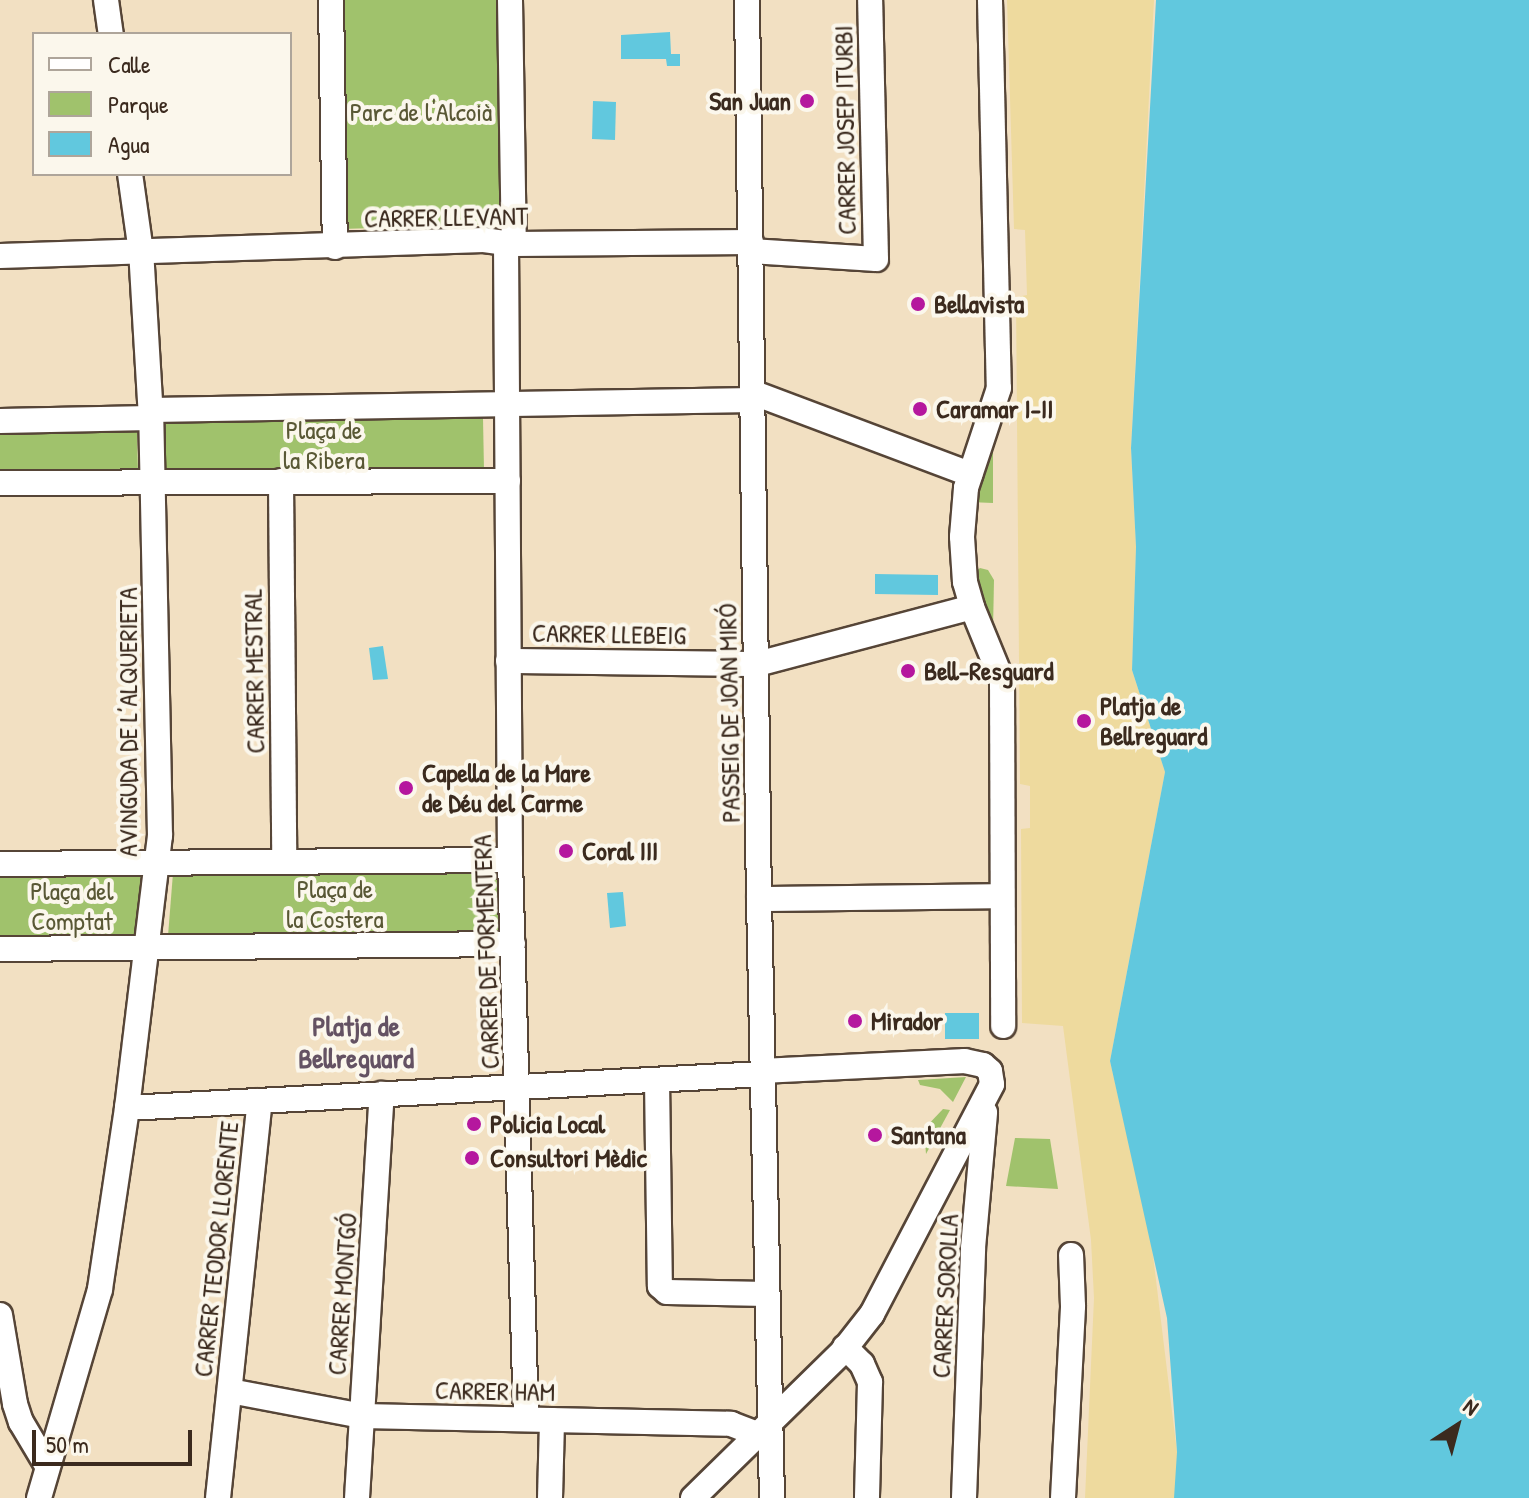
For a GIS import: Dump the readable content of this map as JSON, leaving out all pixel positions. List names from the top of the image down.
{
  "streets": {
    "street": [
      "CARRER JOSEP ITURBI",
      "CARRER LLEVANT",
      "CARRER LLEBEIG",
      "CARRER MESTRAL",
      "PASSEIG DE JOAN MIRÓ",
      "AVINGUDA DE L’ALQUERIETA",
      "CARRER DE FORMENTERA",
      "CARRER TEODOR LLORENTE",
      "CARRER MONTGÓ",
      "CARRER SOROLLA",
      "CARRER HAM"
    ]
  },
  "crossings": [
    ["CARRER JOSEP ITURBI", "CARRER LLEVANT"],
    ["CARRER LLEVANT", "PASSEIG DE JOAN MIRÓ"],
    ["CARRER LLEVANT", "AVINGUDA DE L’ALQUERIETA"],
    ["CARRER LLEVANT", "CARRER DE FORMENTERA"],
    ["CARRER LLEBEIG", "PASSEIG DE JOAN MIRÓ"],
    ["CARRER LLEBEIG", "CARRER DE FORMENTERA"],
    ["PASSEIG DE JOAN MIRÓ", "CARRER SOROLLA"],
    ["PASSEIG DE JOAN MIRÓ", "CARRER HAM"],
    ["CARRER DE FORMENTERA", "CARRER HAM"],
    ["CARRER TEODOR LLORENTE", "CARRER HAM"],
    ["CARRER MONTGÓ", "CARRER HAM"]
  ],
  "districts": ["Platja de Bellreguard"],
  "parks": [
    "Parc de l'Alcoià",
    "Plaça de la Ribera",
    "Plaça de la Costera",
    "Plaça del Comptat"
  ],
  "places": [
    "San Juan",
    "Bellavista",
    "Caramar I-II",
    "Bell-Resguard",
    "Platja de Bellreguard",
    "Capella de la Mare de Déu del Carme",
    "Coral III",
    "Mirador",
    "Policia Local",
    "Santana",
    "Consultori Mèdic"
  ],
  "legend": ["Calle", "Parque", "Agua"],
  "scale_bar": "50 m",
  "north": "top right"
}
